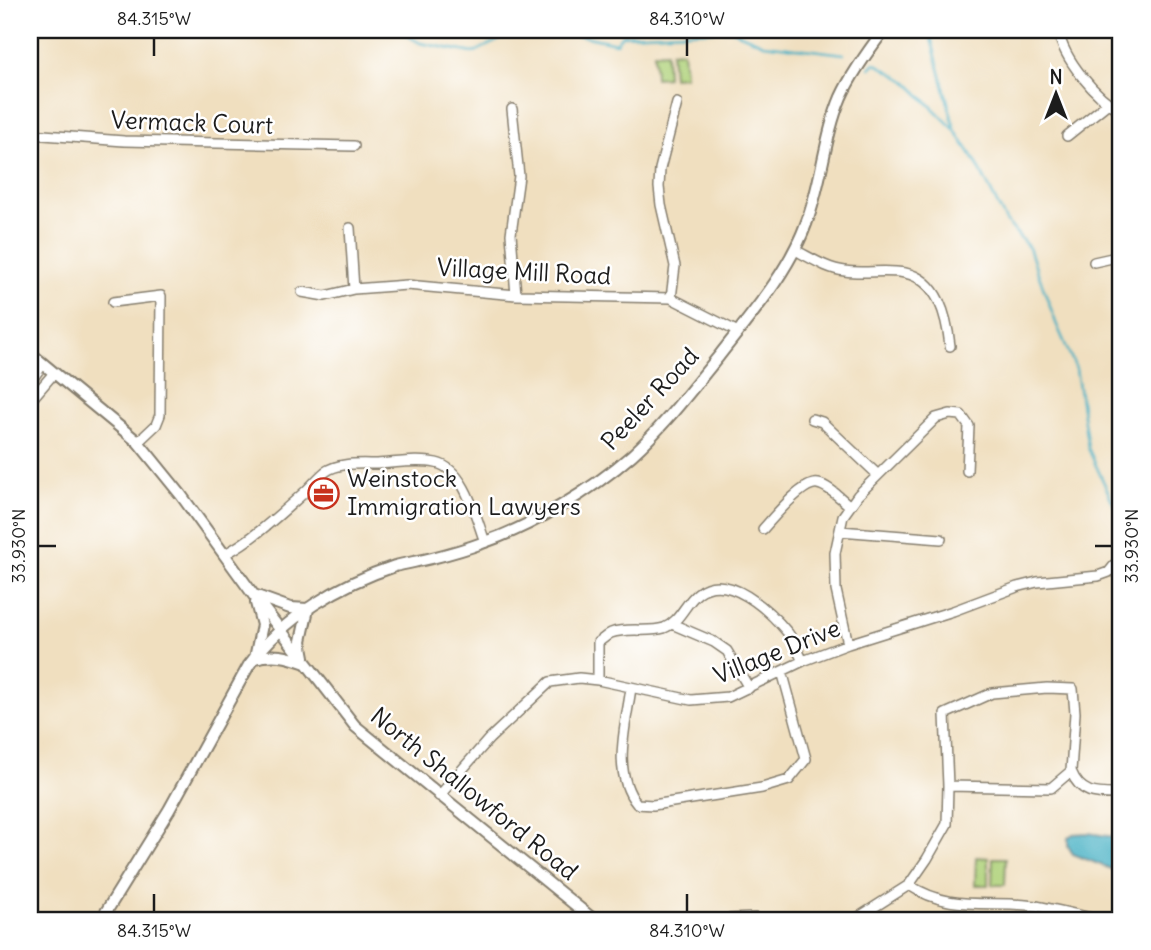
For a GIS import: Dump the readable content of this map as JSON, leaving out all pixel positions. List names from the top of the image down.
{
  "streets": {
    "street": [
      "Vermack Court",
      "Village Mill Road",
      "Peeler Road",
      "Village Drive",
      "North Shallowford Road"
    ]
  },
  "crossings": [
    ["Village Mill Road", "Peeler Road"],
    ["Peeler Road", "North Shallowford Road"],
    ["Village Drive", "North Shallowford Road"]
  ],
  "places": {
    "office": ["Weinstock Immigration Lawyers"]
  },
  "north": "top",
  "coordinates": ["84.315°W", "84.310°W", "33.930°N"]
}
